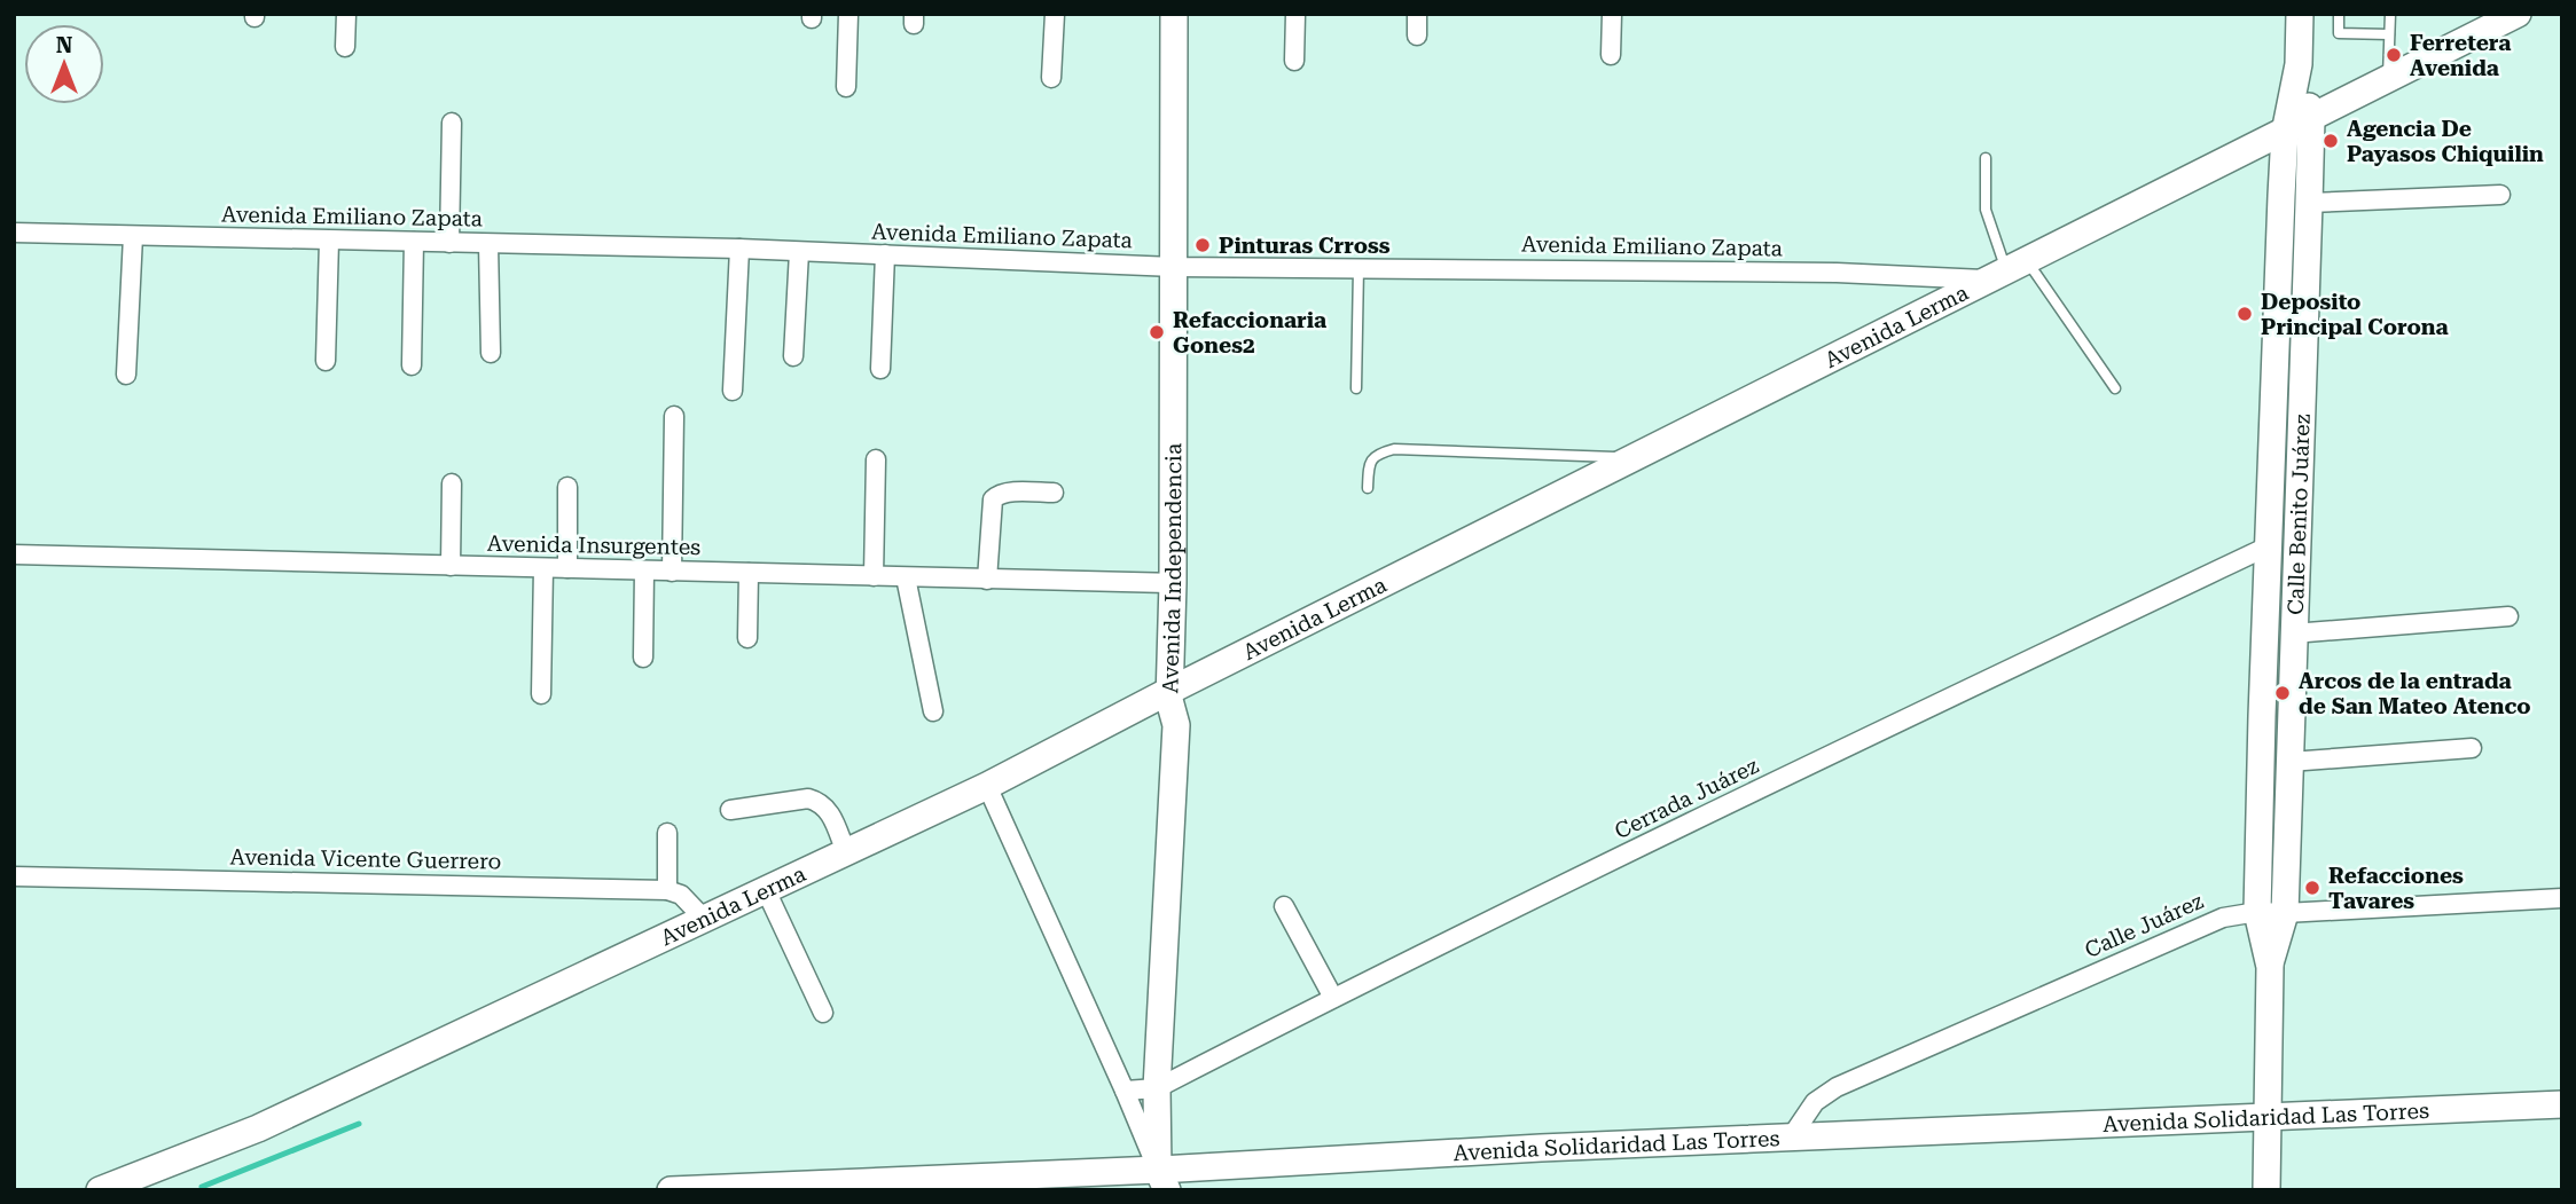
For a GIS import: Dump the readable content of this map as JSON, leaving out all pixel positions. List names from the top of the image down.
{
  "streets": {
    "main road": [
      "Avenida Lerma",
      "Calle Benito Juárez",
      "Avenida Independencia",
      "Avenida Solidaridad Las Torres"
    ],
    "street": [
      "Avenida Emiliano Zapata",
      "Avenida Insurgentes",
      "Cerrada Juárez",
      "Avenida Vicente Guerrero",
      "Calle Juárez"
    ]
  },
  "crossings": [
    ["Avenida Emiliano Zapata", "Avenida Lerma"],
    ["Avenida Emiliano Zapata", "Avenida Independencia"],
    ["Avenida Lerma", "Calle Benito Juárez"],
    ["Avenida Lerma", "Avenida Independencia"],
    ["Calle Benito Juárez", "Cerrada Juárez"],
    ["Calle Benito Juárez", "Calle Juárez"],
    ["Calle Benito Juárez", "Avenida Solidaridad Las Torres"],
    ["Avenida Insurgentes", "Avenida Independencia"],
    ["Avenida Independencia", "Cerrada Juárez"],
    ["Avenida Independencia", "Avenida Solidaridad Las Torres"],
    ["Calle Juárez", "Avenida Solidaridad Las Torres"]
  ],
  "places": [
    "Ferretera Avenida",
    "Agencia De Payasos Chiquilin",
    "Pinturas Crross",
    "Deposito Principal Corona",
    "Refaccionaria Gones2",
    "Arcos de la entrada de San Mateo Atenco",
    "Refacciones Tavares"
  ],
  "north": "top"
}
